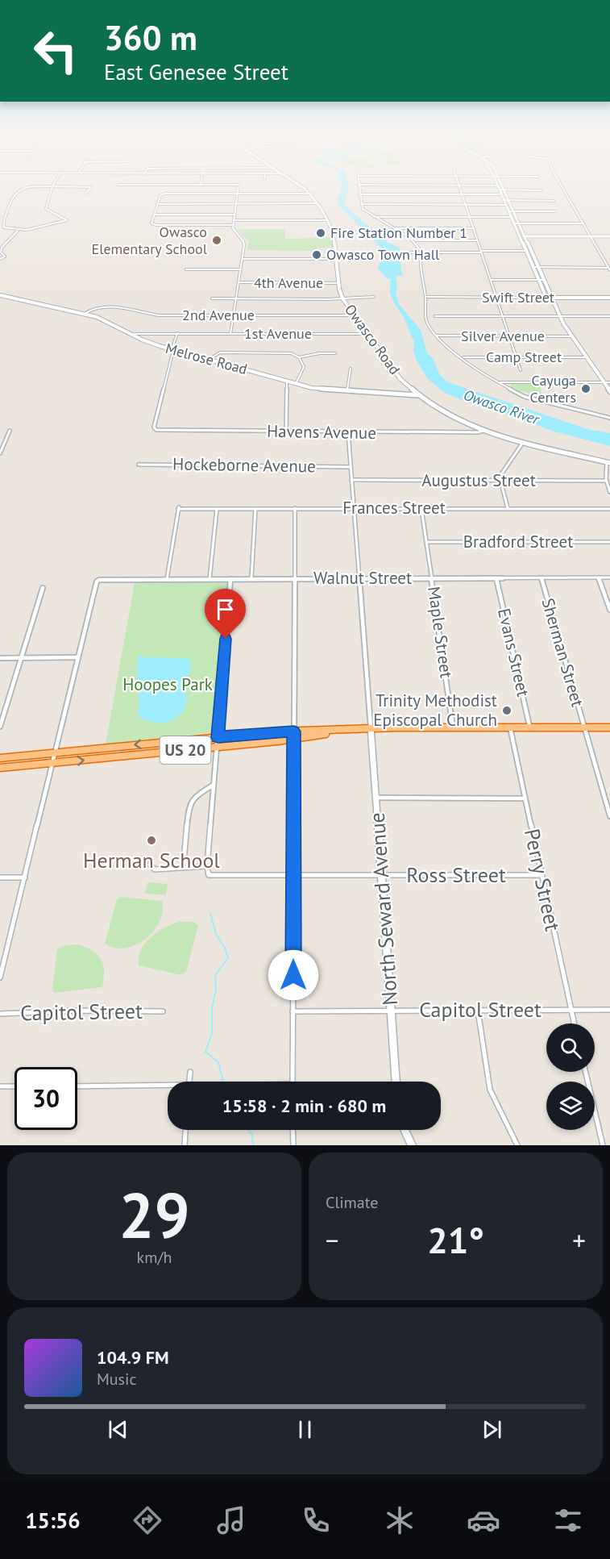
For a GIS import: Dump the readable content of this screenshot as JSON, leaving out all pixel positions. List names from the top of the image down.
{
  "streets": {
    "highway": ["US 20"],
    "main road": [
      "Swift Street",
      "Owasco Road",
      "Melrose Road",
      "North Seward Avenue"
    ],
    "street": [
      "4th Avenue",
      "2nd Avenue",
      "1st Avenue",
      "Silver Avenue",
      "Camp Street",
      "Havens Avenue",
      "Hockeborne Avenue",
      "Augustus Street",
      "Frances Street",
      "Bradford Street",
      "Walnut Street",
      "Maple Street",
      "Evans Street",
      "Sherman Street",
      "Ross Street",
      "Perry Street",
      "Capitol Street"
    ]
  },
  "crossings": [
    ["4th Avenue", "Owasco Road"],
    ["2nd Avenue", "Owasco Road"],
    ["2nd Avenue", "Melrose Road"],
    ["1st Avenue", "Owasco Road"],
    ["1st Avenue", "Melrose Road"],
    ["Owasco Road", "Melrose Road"],
    ["Owasco Road", "Havens Avenue"],
    ["Melrose Road", "Havens Avenue"],
    ["Frances Street", "Walnut Street"],
    ["Frances Street", "Maple Street"],
    ["Bradford Street", "Maple Street"],
    ["Walnut Street", "Maple Street"],
    ["Walnut Street", "Evans Street"],
    ["Walnut Street", "Sherman Street"],
    ["Maple Street", "US 20"],
    ["Evans Street", "US 20"],
    ["Sherman Street", "US 20"],
    ["US 20", "Perry Street"],
    ["US 20", "North Seward Avenue"],
    ["Ross Street", "Perry Street"],
    ["Ross Street", "North Seward Avenue"],
    ["Perry Street", "Capitol Street"],
    ["North Seward Avenue", "Capitol Street"]
  ],
  "water": ["Owasco River"],
  "parks": ["Hoopes Park"],
  "places": [
    "Fire Station Number 1",
    "Owasco Elementary School",
    "Owasco Town Hall",
    "Cayuga Centers",
    "Trinity Methodist Episcopal Church",
    "Herman School"
  ],
  "page": {
    "turn": ["360 m", "East Genesee Street"],
    "limit": "30",
    "trip": "15:58 · 2 min · 680 m",
    "tile": [
      ["29", "km/h"],
      "Climate"
    ],
    "heat": ["−", "21°", "+"],
    "song": ["104.9 FM", "Music"],
    "tabs": "15:56"
  }
}
